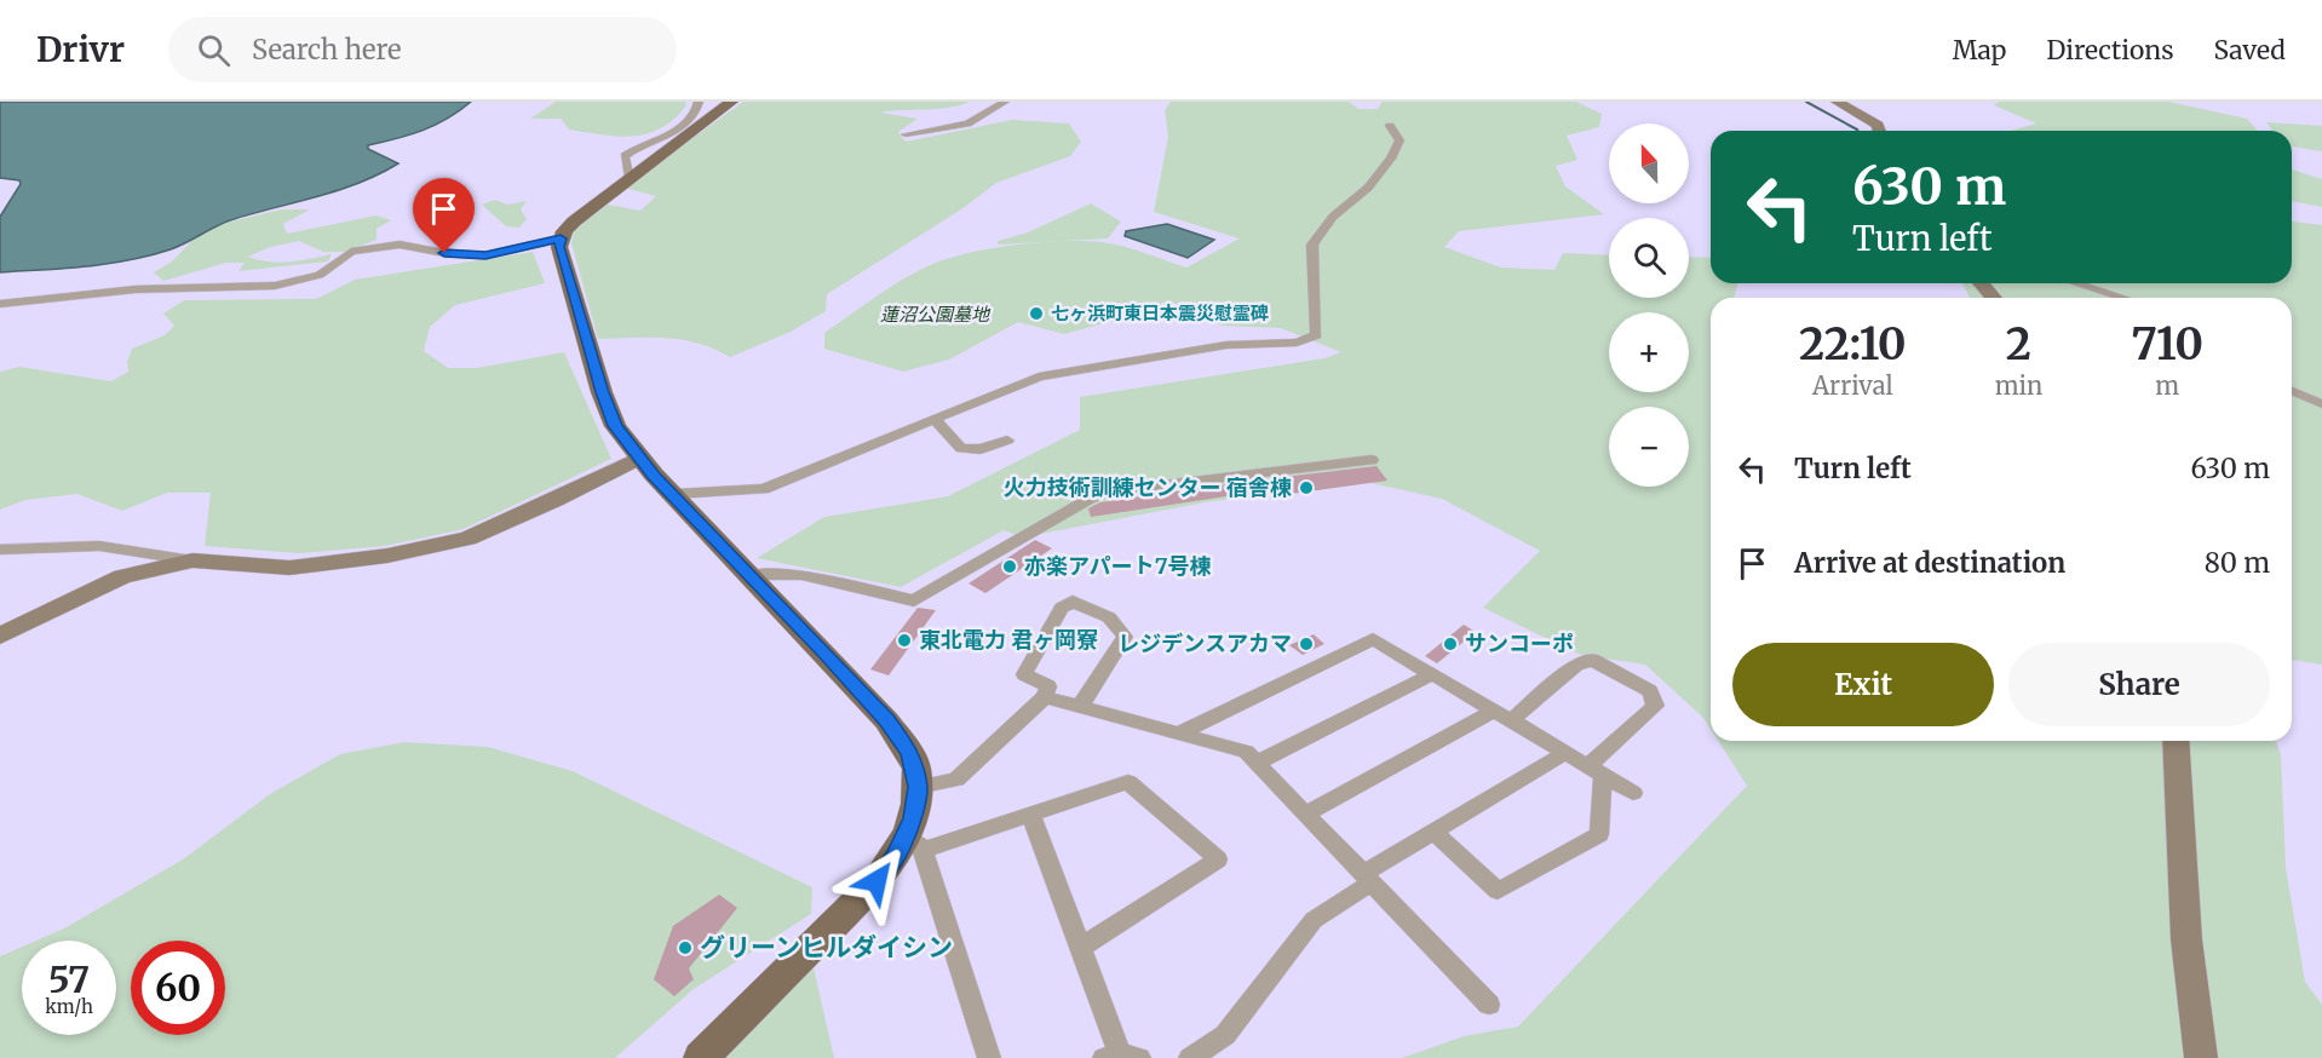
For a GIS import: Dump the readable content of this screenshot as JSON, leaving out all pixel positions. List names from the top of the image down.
{
  "parks": ["蓮沼公園墓地"],
  "places": [
    "七ヶ浜町東日本震災慰霊碑",
    "火力技術訓練センター 宿舎棟",
    "亦楽アパート7号棟",
    "東北電力 君ヶ岡寮",
    "レジデンスアカマ",
    "サンコーポ",
    "グリーンヒルダイシン"
  ],
  "north": "top",
  "page": {
    "header": "Drivr",
    "search": "Search here",
    "nav": ["Map", "Directions", "Saved"],
    "map_buttons": ["+", "−"],
    "turn": ["630 m", "Turn left"],
    "eta": [
      "22:10",
      "Arrival",
      "2",
      "min",
      "710",
      "m"
    ],
    "list": [
      {
        "name": "Turn left",
        "value": "630 m"
      },
      {
        "name": "Arrive at destination",
        "value": "80 m"
      }
    ],
    "buttons": ["Exit", "Share"],
    "speed": "57 km/h",
    "limit": "60"
  }
}
